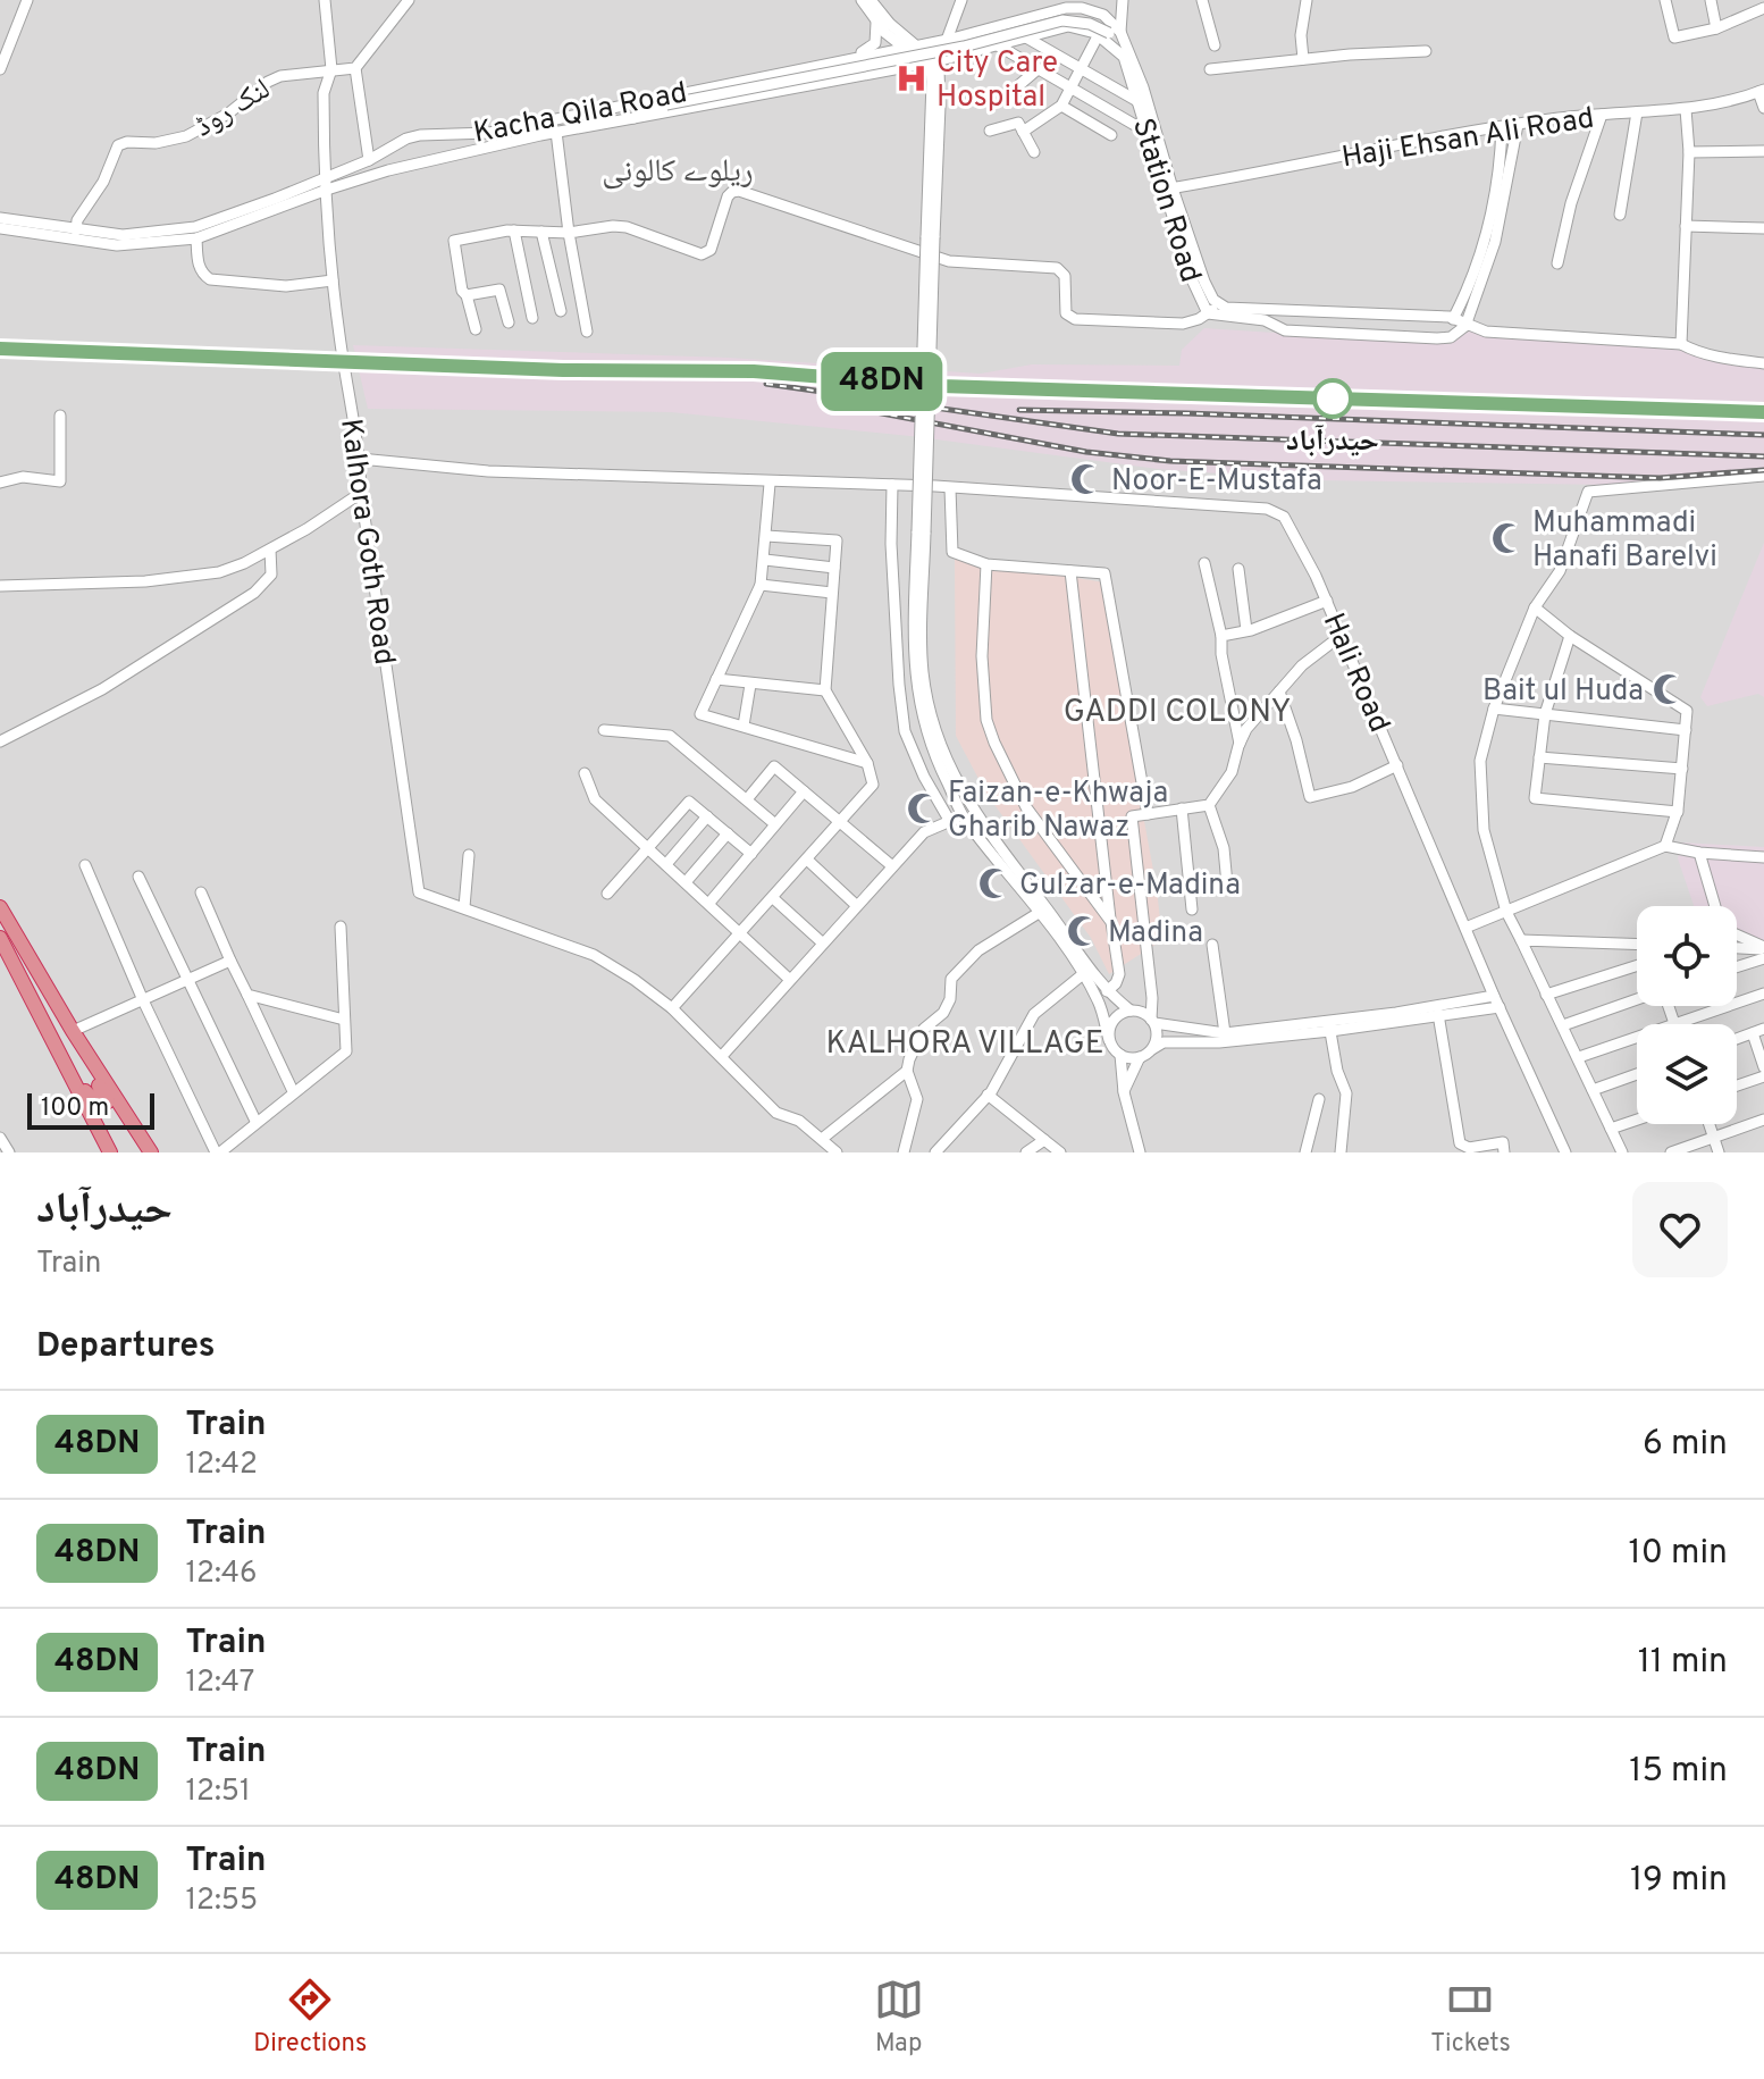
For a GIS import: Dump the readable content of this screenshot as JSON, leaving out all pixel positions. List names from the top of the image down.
{
  "streets": {
    "street": [
      "لنک روڈ",
      "Kacha Qila Road",
      "Haji Ehsan Ali Road",
      "Station Road",
      "Kalhora Goth Road",
      "Hali Road"
    ]
  },
  "crossings": [
    ["لنک روڈ", "Kacha Qila Road"],
    ["لنک روڈ", "Kalhora Goth Road"],
    ["Kacha Qila Road", "Kalhora Goth Road"],
    ["Haji Ehsan Ali Road", "Station Road"],
    ["Kalhora Goth Road", "Hali Road"]
  ],
  "districts": ["ریلوے کالونی", "GADDI COLONY", "KALHORA VILLAGE"],
  "places": {
    "hospital": ["City Care Hospital"],
    "other": ["حیدرآباد"],
    "mosque": [
      "Noor-E-Mustafa",
      "Muhammadi Hanafi Barelvi",
      "Bait ul Huda",
      "Faizan-e-Khwaja Gharib Nawaz",
      "Gulzar-e-Madina",
      "Madina"
    ]
  },
  "scale_bar": "100 m",
  "page": {
    "on_map": "48DN",
    "scale": "100 m",
    "heading": [
      ["حیدرآباد", "Train"],
      "Departures"
    ],
    "list": [
      {
        "mark": "48DN",
        "name": "Train",
        "note": "12:42",
        "value": "6 min"
      },
      {
        "mark": "48DN",
        "name": "Train",
        "note": "12:46",
        "value": "10 min"
      },
      {
        "mark": "48DN",
        "name": "Train",
        "note": "12:47",
        "value": "11 min"
      },
      {
        "mark": "48DN",
        "name": "Train",
        "note": "12:51",
        "value": "15 min"
      },
      {
        "mark": "48DN",
        "name": "Train",
        "note": "12:55",
        "value": "19 min"
      }
    ],
    "tabs": ["Directions", "Map", "Tickets"]
  }
}
